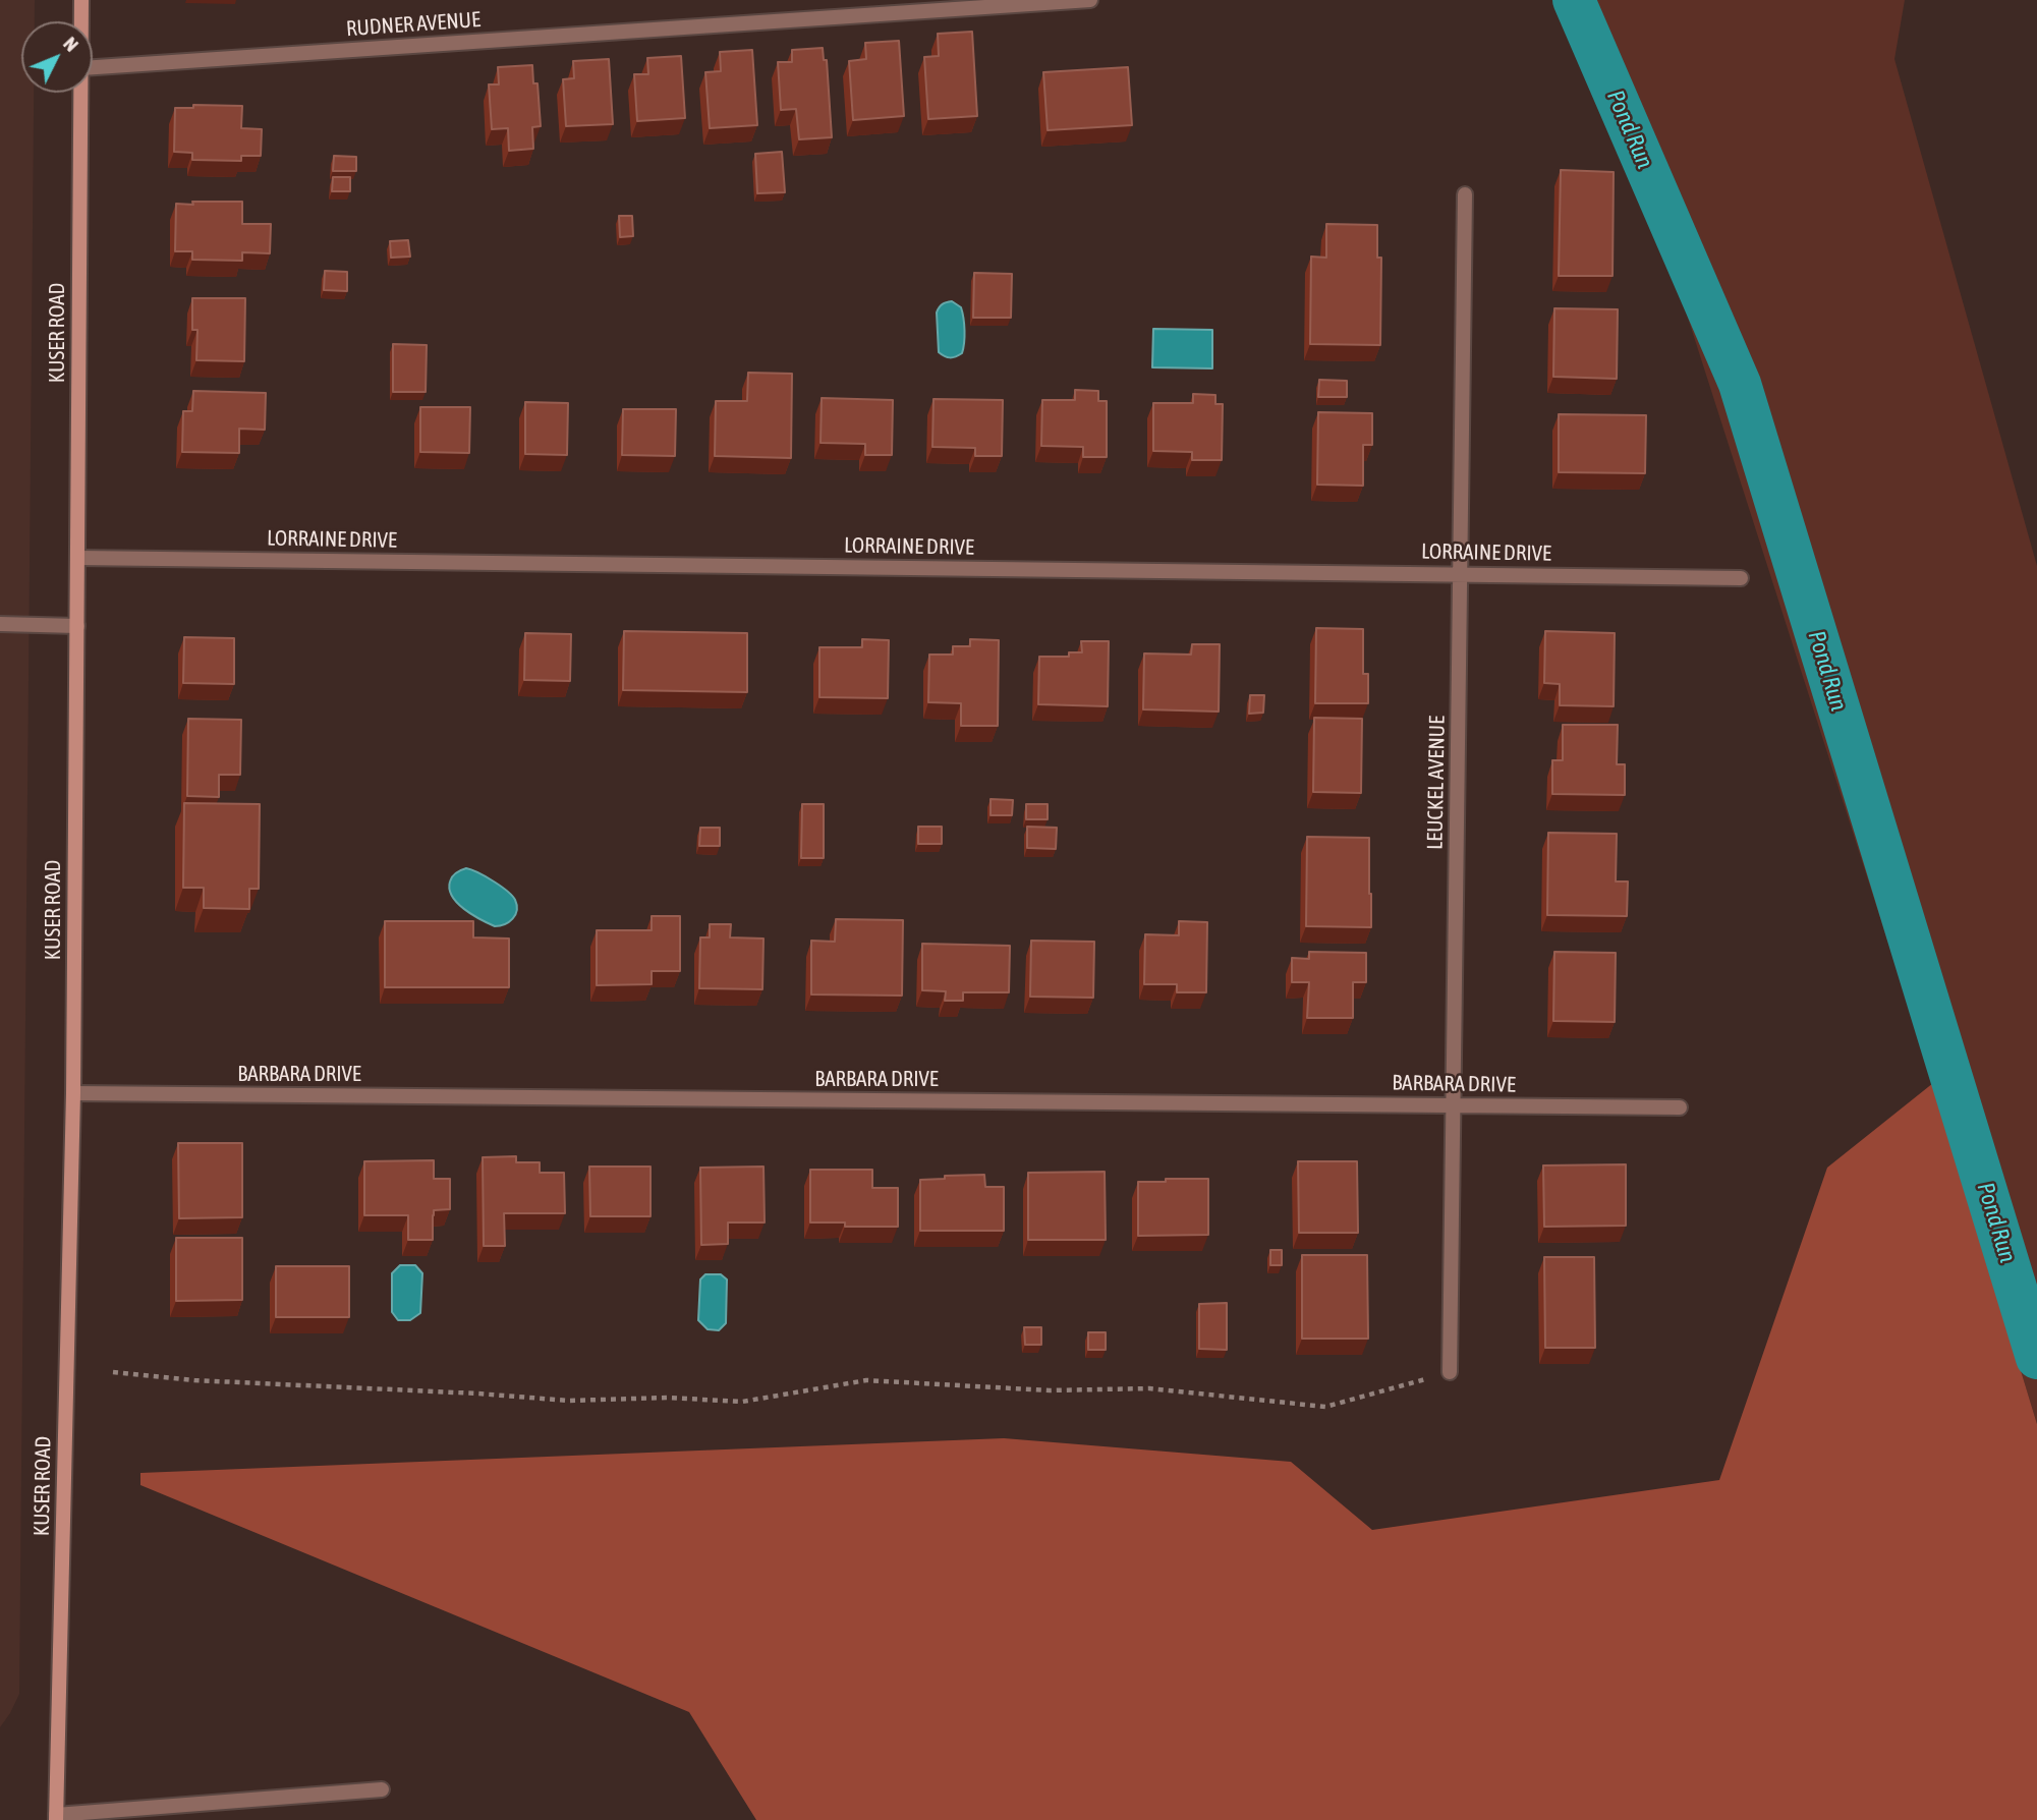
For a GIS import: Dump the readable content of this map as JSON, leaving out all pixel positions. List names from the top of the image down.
{
  "streets": {
    "street": [
      "RUDNER AVENUE",
      "KUSER ROAD",
      "LORRAINE DRIVE",
      "LEUCKEL AVENUE",
      "BARBARA DRIVE"
    ]
  },
  "crossings": [
    ["KUSER ROAD", "LORRAINE DRIVE"],
    ["KUSER ROAD", "BARBARA DRIVE"],
    ["LORRAINE DRIVE", "LEUCKEL AVENUE"],
    ["LEUCKEL AVENUE", "BARBARA DRIVE"]
  ],
  "water": ["Pond Run"],
  "north": "top right"
}
